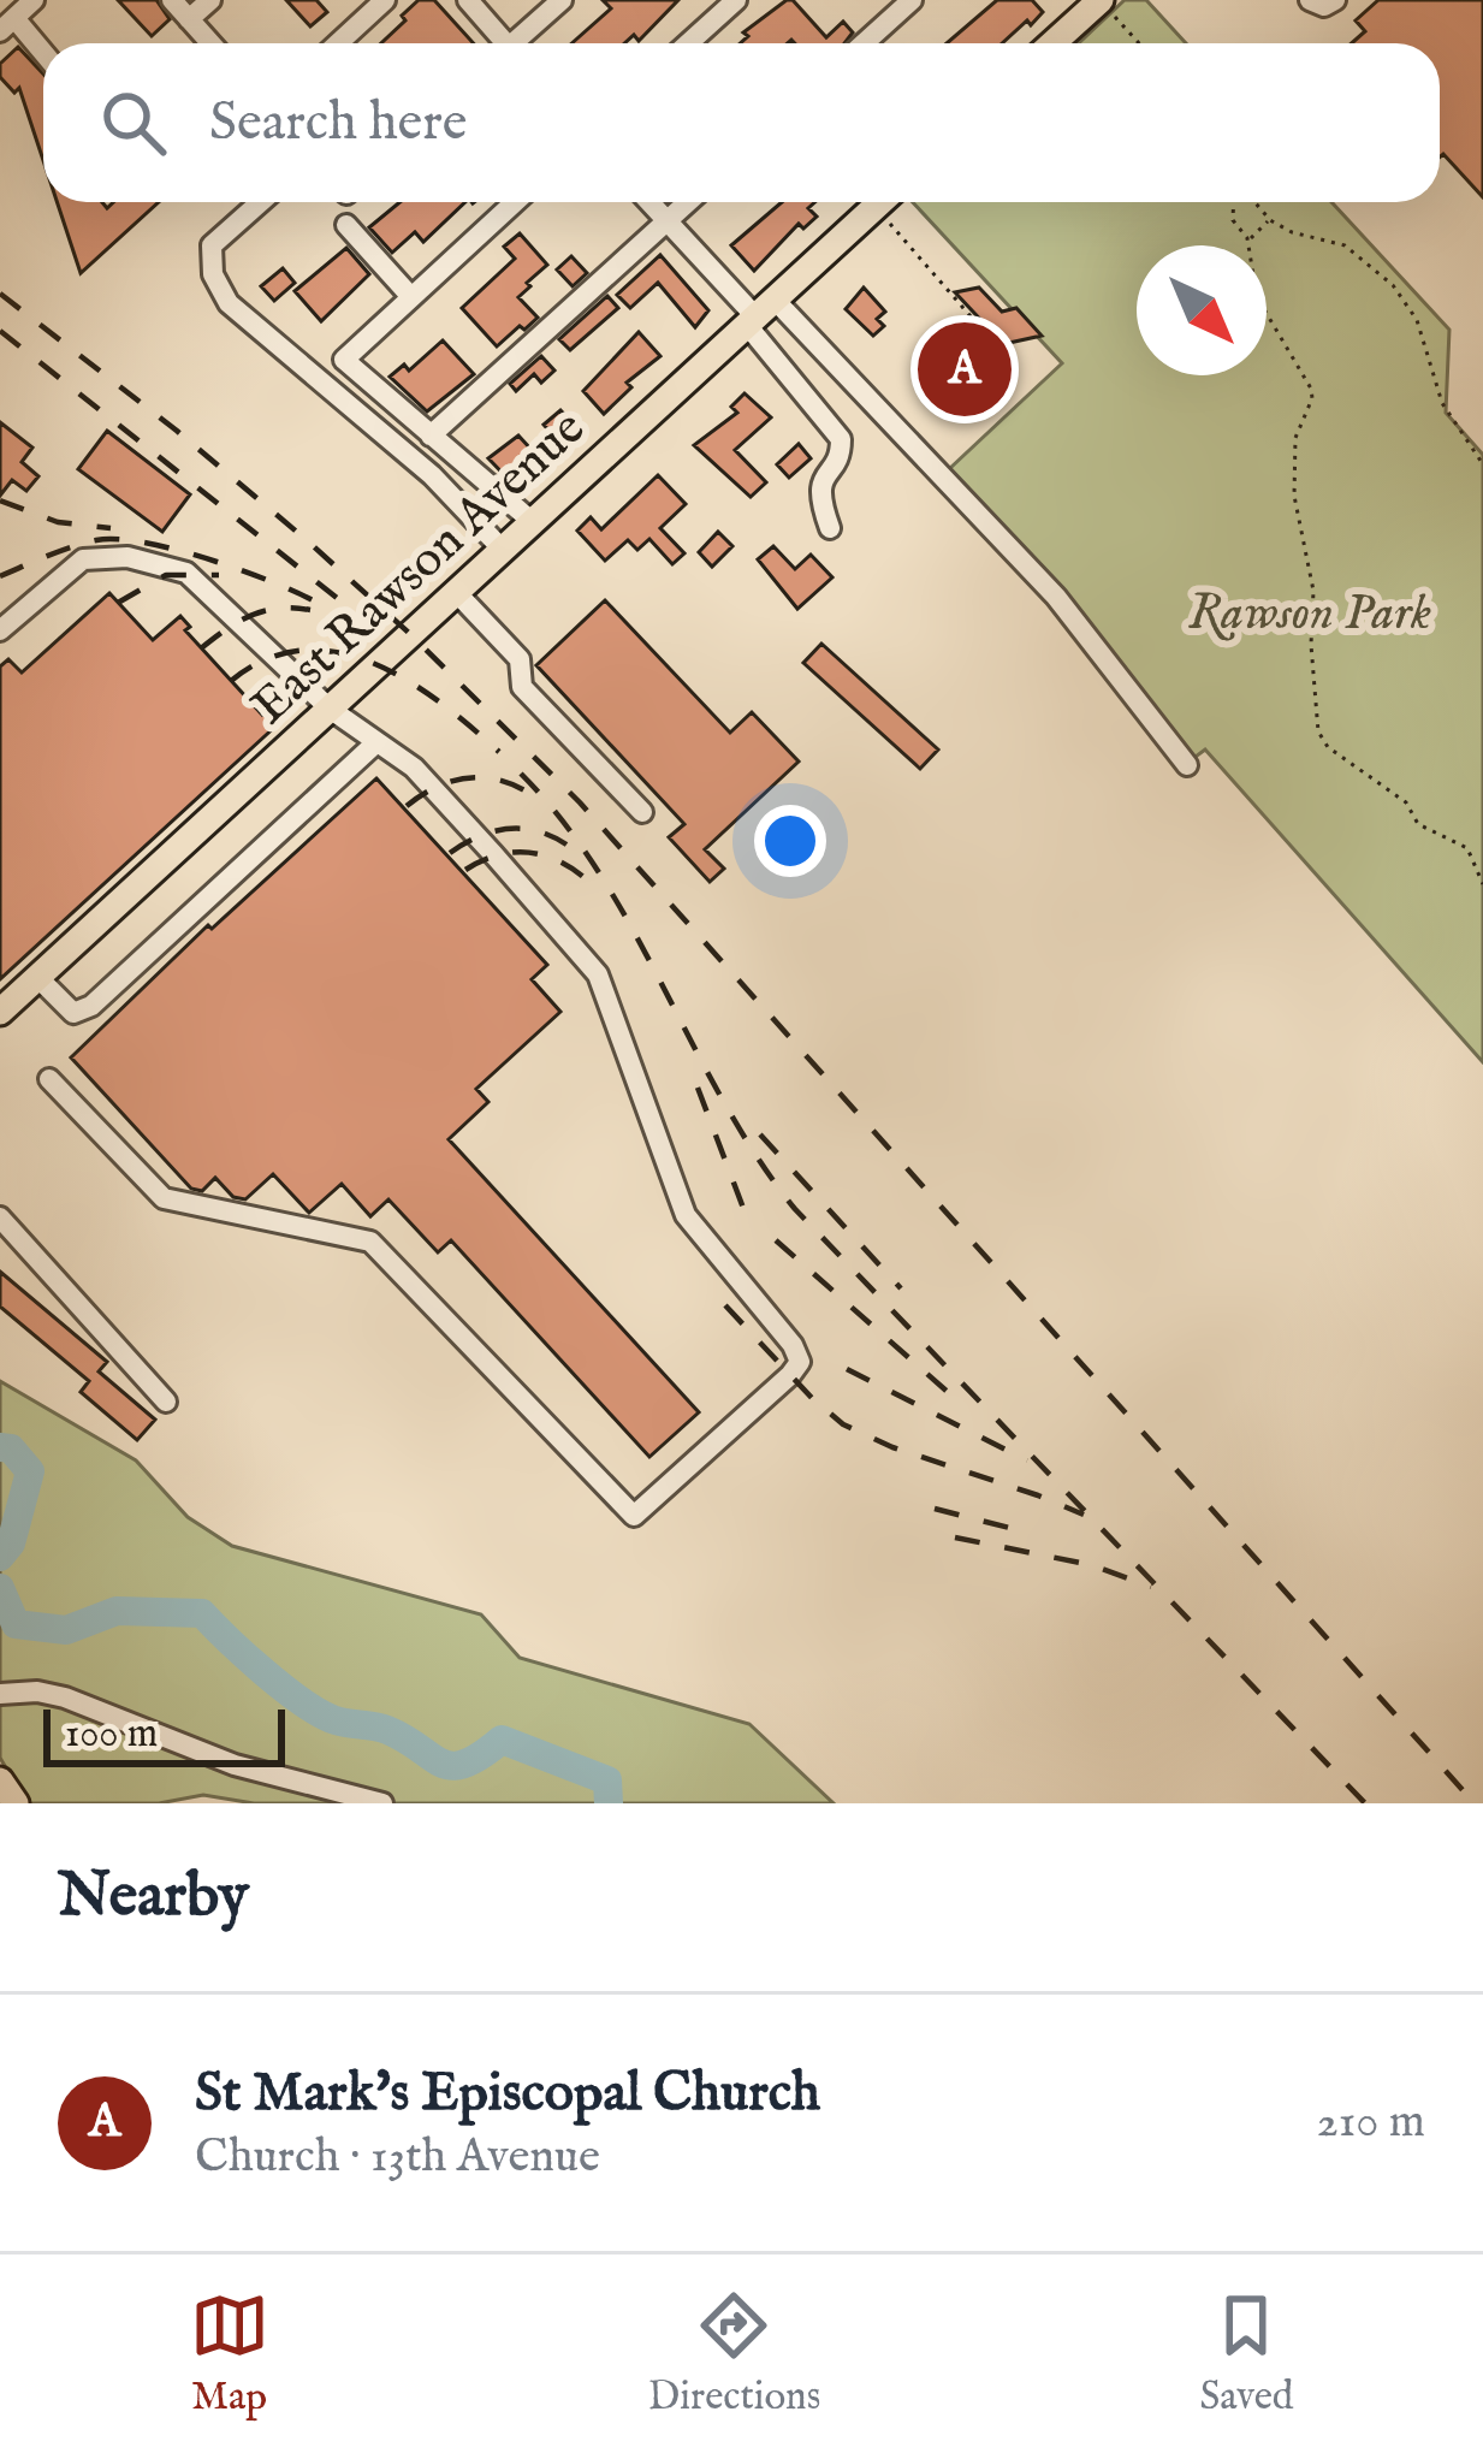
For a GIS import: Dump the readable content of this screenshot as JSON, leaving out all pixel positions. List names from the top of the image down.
{
  "streets": {
    "main road": ["East Rawson Avenue"]
  },
  "parks": ["Rawson Park"],
  "scale_bar": "100 m",
  "north": "bottom right",
  "page": {
    "search": "Search here",
    "pins": "A",
    "scale": "100 m",
    "heading": "Nearby",
    "list": [
      {
        "mark": "A",
        "name": "St Mark's Episcopal Church",
        "note": "Church · 13th Avenue",
        "value": "210 m"
      }
    ],
    "nav": ["Map", "Directions", "Saved"]
  }
}
